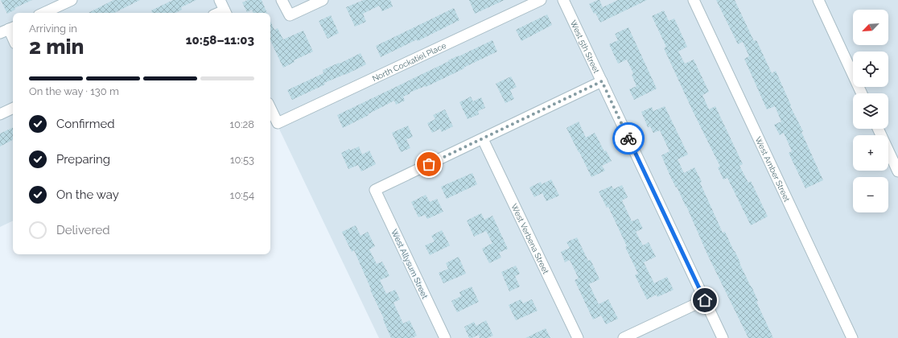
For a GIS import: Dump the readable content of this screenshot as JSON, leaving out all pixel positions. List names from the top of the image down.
{
  "streets": {
    "street": [
      "West 5th Street",
      "North Cockatiel Place",
      "West Amber Street",
      "West Verbena Street",
      "West Allysum Street"
    ]
  },
  "crossings": [
    ["West Verbena Street", "West Allysum Street"]
  ],
  "north": "bottom left",
  "page": {
    "map_buttons": ["+", "−"],
    "heading": ["2 min", "Arriving in", "10:58–11:03"],
    "bar": "On the way · 130 m",
    "list": [
      ["Confirmed", "10:28"],
      ["Preparing", "10:53"],
      ["On the way", "10:54"],
      "Delivered"
    ]
  }
}
